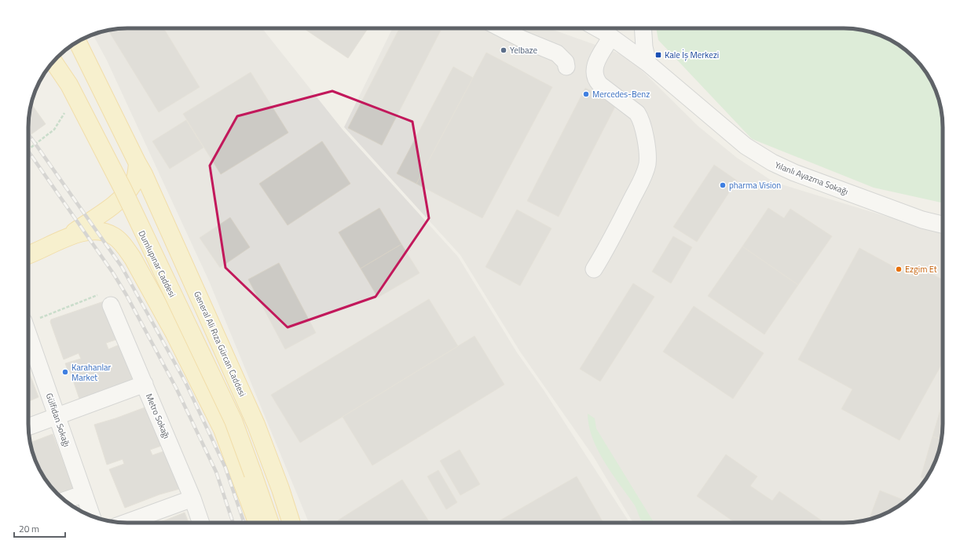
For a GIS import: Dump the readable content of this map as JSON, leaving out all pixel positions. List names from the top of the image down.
{
  "streets": {
    "main road": ["Dumlupınar Caddesi", "General Ali Rıza Gürcan Caddesi"],
    "street": ["Yılanlı Ayazma Sokağı", "Metro Sokağı", "Gülfidan Sokağı"]
  },
  "places": {
    "other": [
      "Yelbaze",
      "Mercedes-Benz",
      "pharma Vision",
      "Ezgim Et",
      "Karahanlar Market"
    ],
    "transit": ["Kale İş Merkezi"]
  },
  "scale_bar": "20 m"
}
